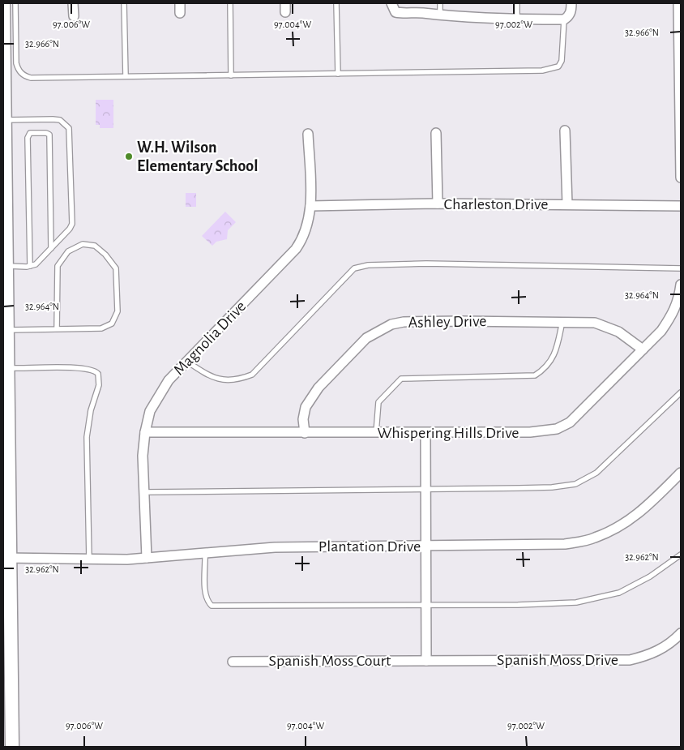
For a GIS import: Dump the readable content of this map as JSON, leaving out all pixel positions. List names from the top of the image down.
{
  "streets": {
    "street": [
      "Charleston Drive",
      "Ashley Drive",
      "Magnolia Drive",
      "Whispering Hills Drive",
      "Plantation Drive",
      "Spanish Moss Drive",
      "Spanish Moss Court"
    ]
  },
  "crossings": [
    ["Charleston Drive", "Magnolia Drive"],
    ["Ashley Drive", "Whispering Hills Drive"],
    ["Magnolia Drive", "Whispering Hills Drive"],
    ["Magnolia Drive", "Plantation Drive"],
    ["Spanish Moss Drive", "Spanish Moss Court"]
  ],
  "places": ["W.H. Wilson Elementary School"],
  "coordinates": [
    "97.006°W",
    "97.004°W",
    "97.002°W",
    "32.966°N",
    "32.964°N",
    "32.962°N"
  ]
}
